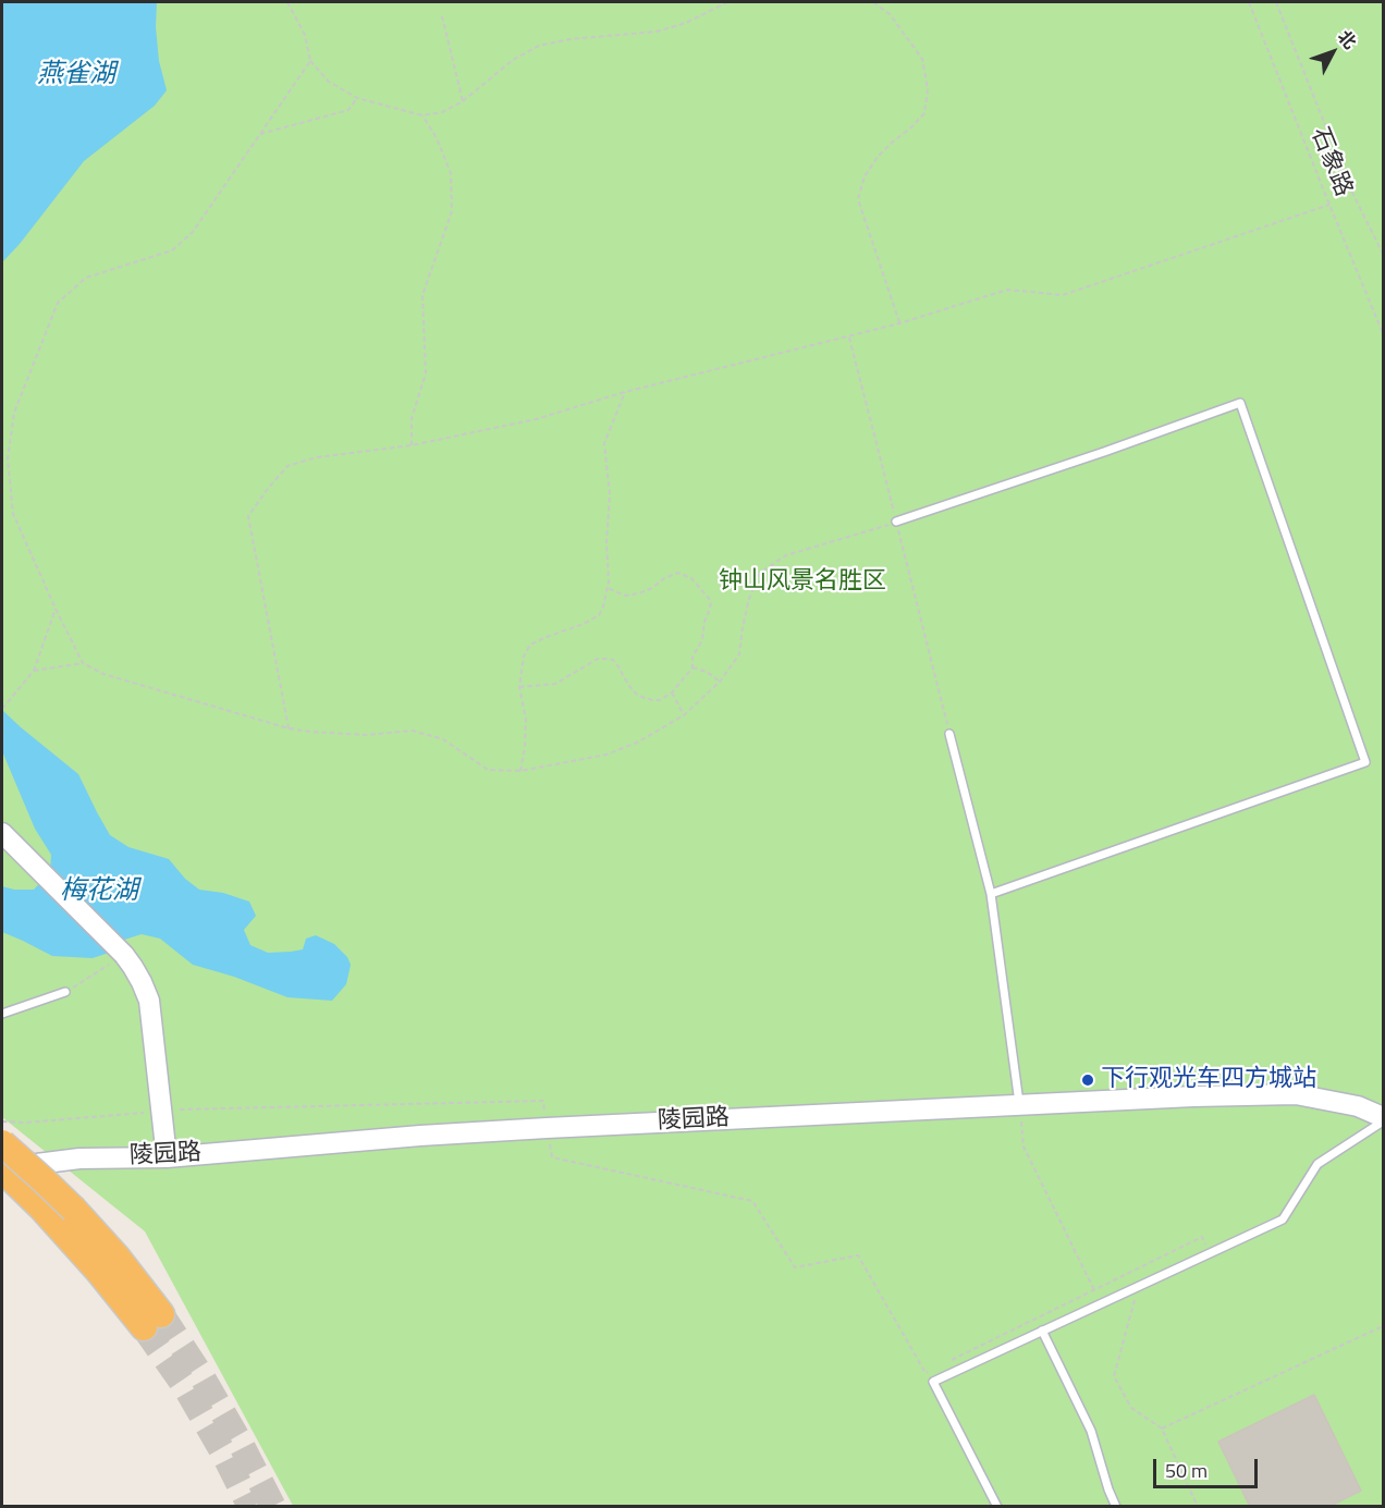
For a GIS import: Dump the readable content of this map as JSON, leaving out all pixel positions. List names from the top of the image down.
{
  "streets": {
    "street": ["陵园路"],
    "path": ["石象路"]
  },
  "water": ["燕雀湖", "梅花湖"],
  "parks": ["钟山风景名胜区"],
  "places": ["下行观光车四方城站"],
  "scale_bar": "50 m",
  "north": "top right"
}
